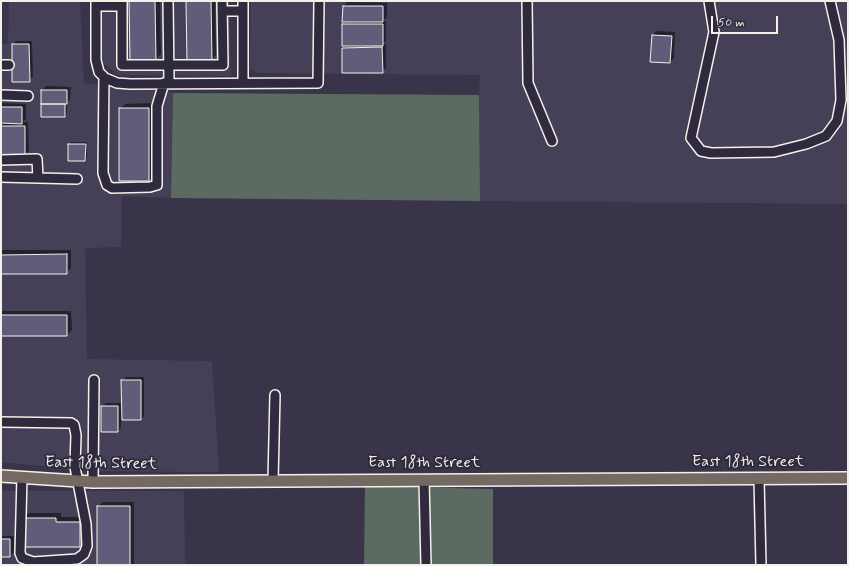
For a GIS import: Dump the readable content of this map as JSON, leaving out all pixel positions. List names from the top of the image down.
{
  "streets": {
    "main road": ["East 18th Street"]
  },
  "scale_bar": "50 m"
}
